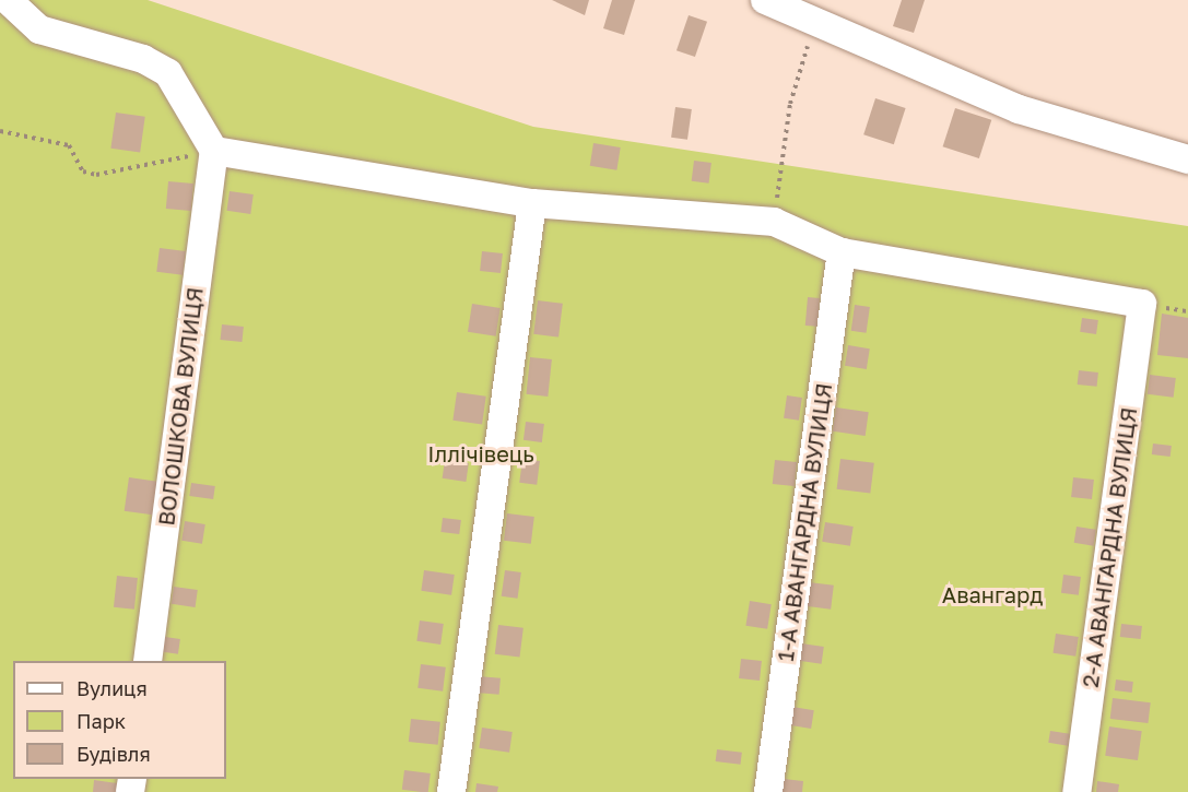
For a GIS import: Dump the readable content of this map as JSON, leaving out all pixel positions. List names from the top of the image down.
{
  "streets": {
    "street": ["ВОЛОШКОВА ВУЛИЦЯ", "1-А АВАНГАРДНА ВУЛИЦЯ", "2-А АВАНГАРДНА ВУЛИЦЯ"]
  },
  "crossings": [
    ["1-А АВАНГАРДНА ВУЛИЦЯ", "2-А АВАНГАРДНА ВУЛИЦЯ"]
  ],
  "parks": ["Іллічівець", "Авангард"],
  "legend": ["Вулиця", "Парк", "Будівля"]
}
